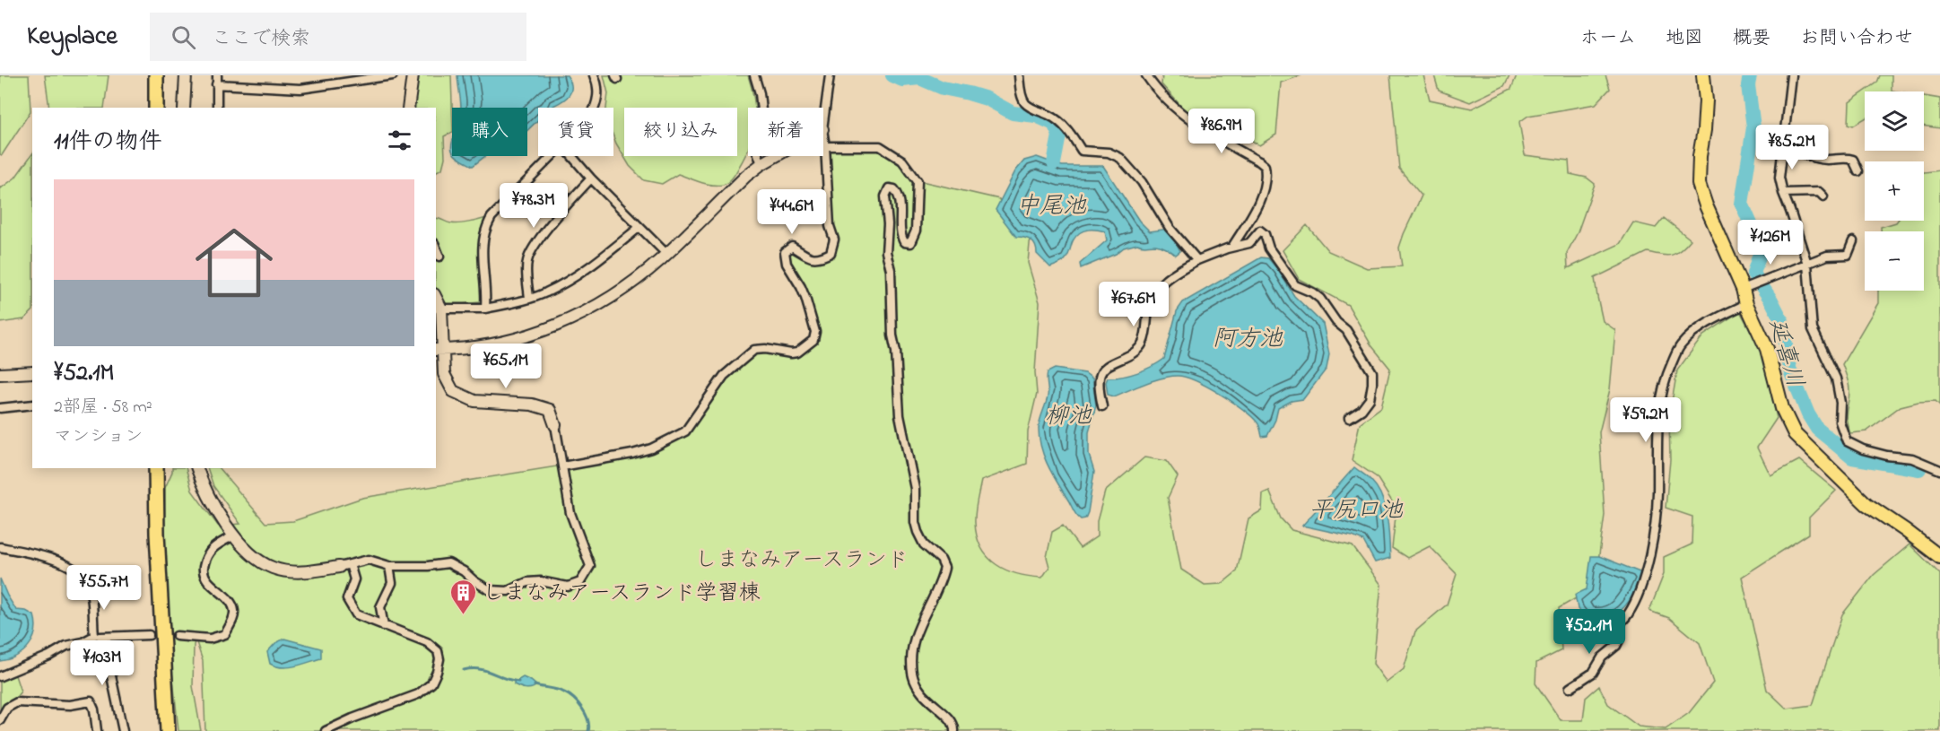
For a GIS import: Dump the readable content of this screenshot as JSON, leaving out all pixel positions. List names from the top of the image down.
{
  "water": [
    "中尾池",
    "阿方池",
    "延喜川",
    "柳池",
    "平尻口池"
  ],
  "parks": ["しまなみアースランド"],
  "places": {
    "building": ["しまなみアースランド学習棟"]
  },
  "page": {
    "header": "Keyplace",
    "search": "ここで検索",
    "nav": [
      "ホーム",
      "地図",
      "概要",
      "お問い合わせ"
    ],
    "map_buttons": ["+", "−"],
    "chip": [
      "購入",
      "賃貸",
      "絞り込み",
      "新着"
    ],
    "heading": "11件の物件",
    "price": [
      "¥86.9M",
      "¥85.2M",
      "¥78.3M",
      "¥44.6M",
      "¥126M",
      "¥67.6M",
      "¥65.1M",
      "¥59.2M",
      "¥55.7M",
      "¥52.1M",
      "¥103M"
    ],
    "list": [
      {
        "name": "¥52.1M",
        "note": "2部屋 · 58 m² · マンション"
      }
    ]
  }
}
